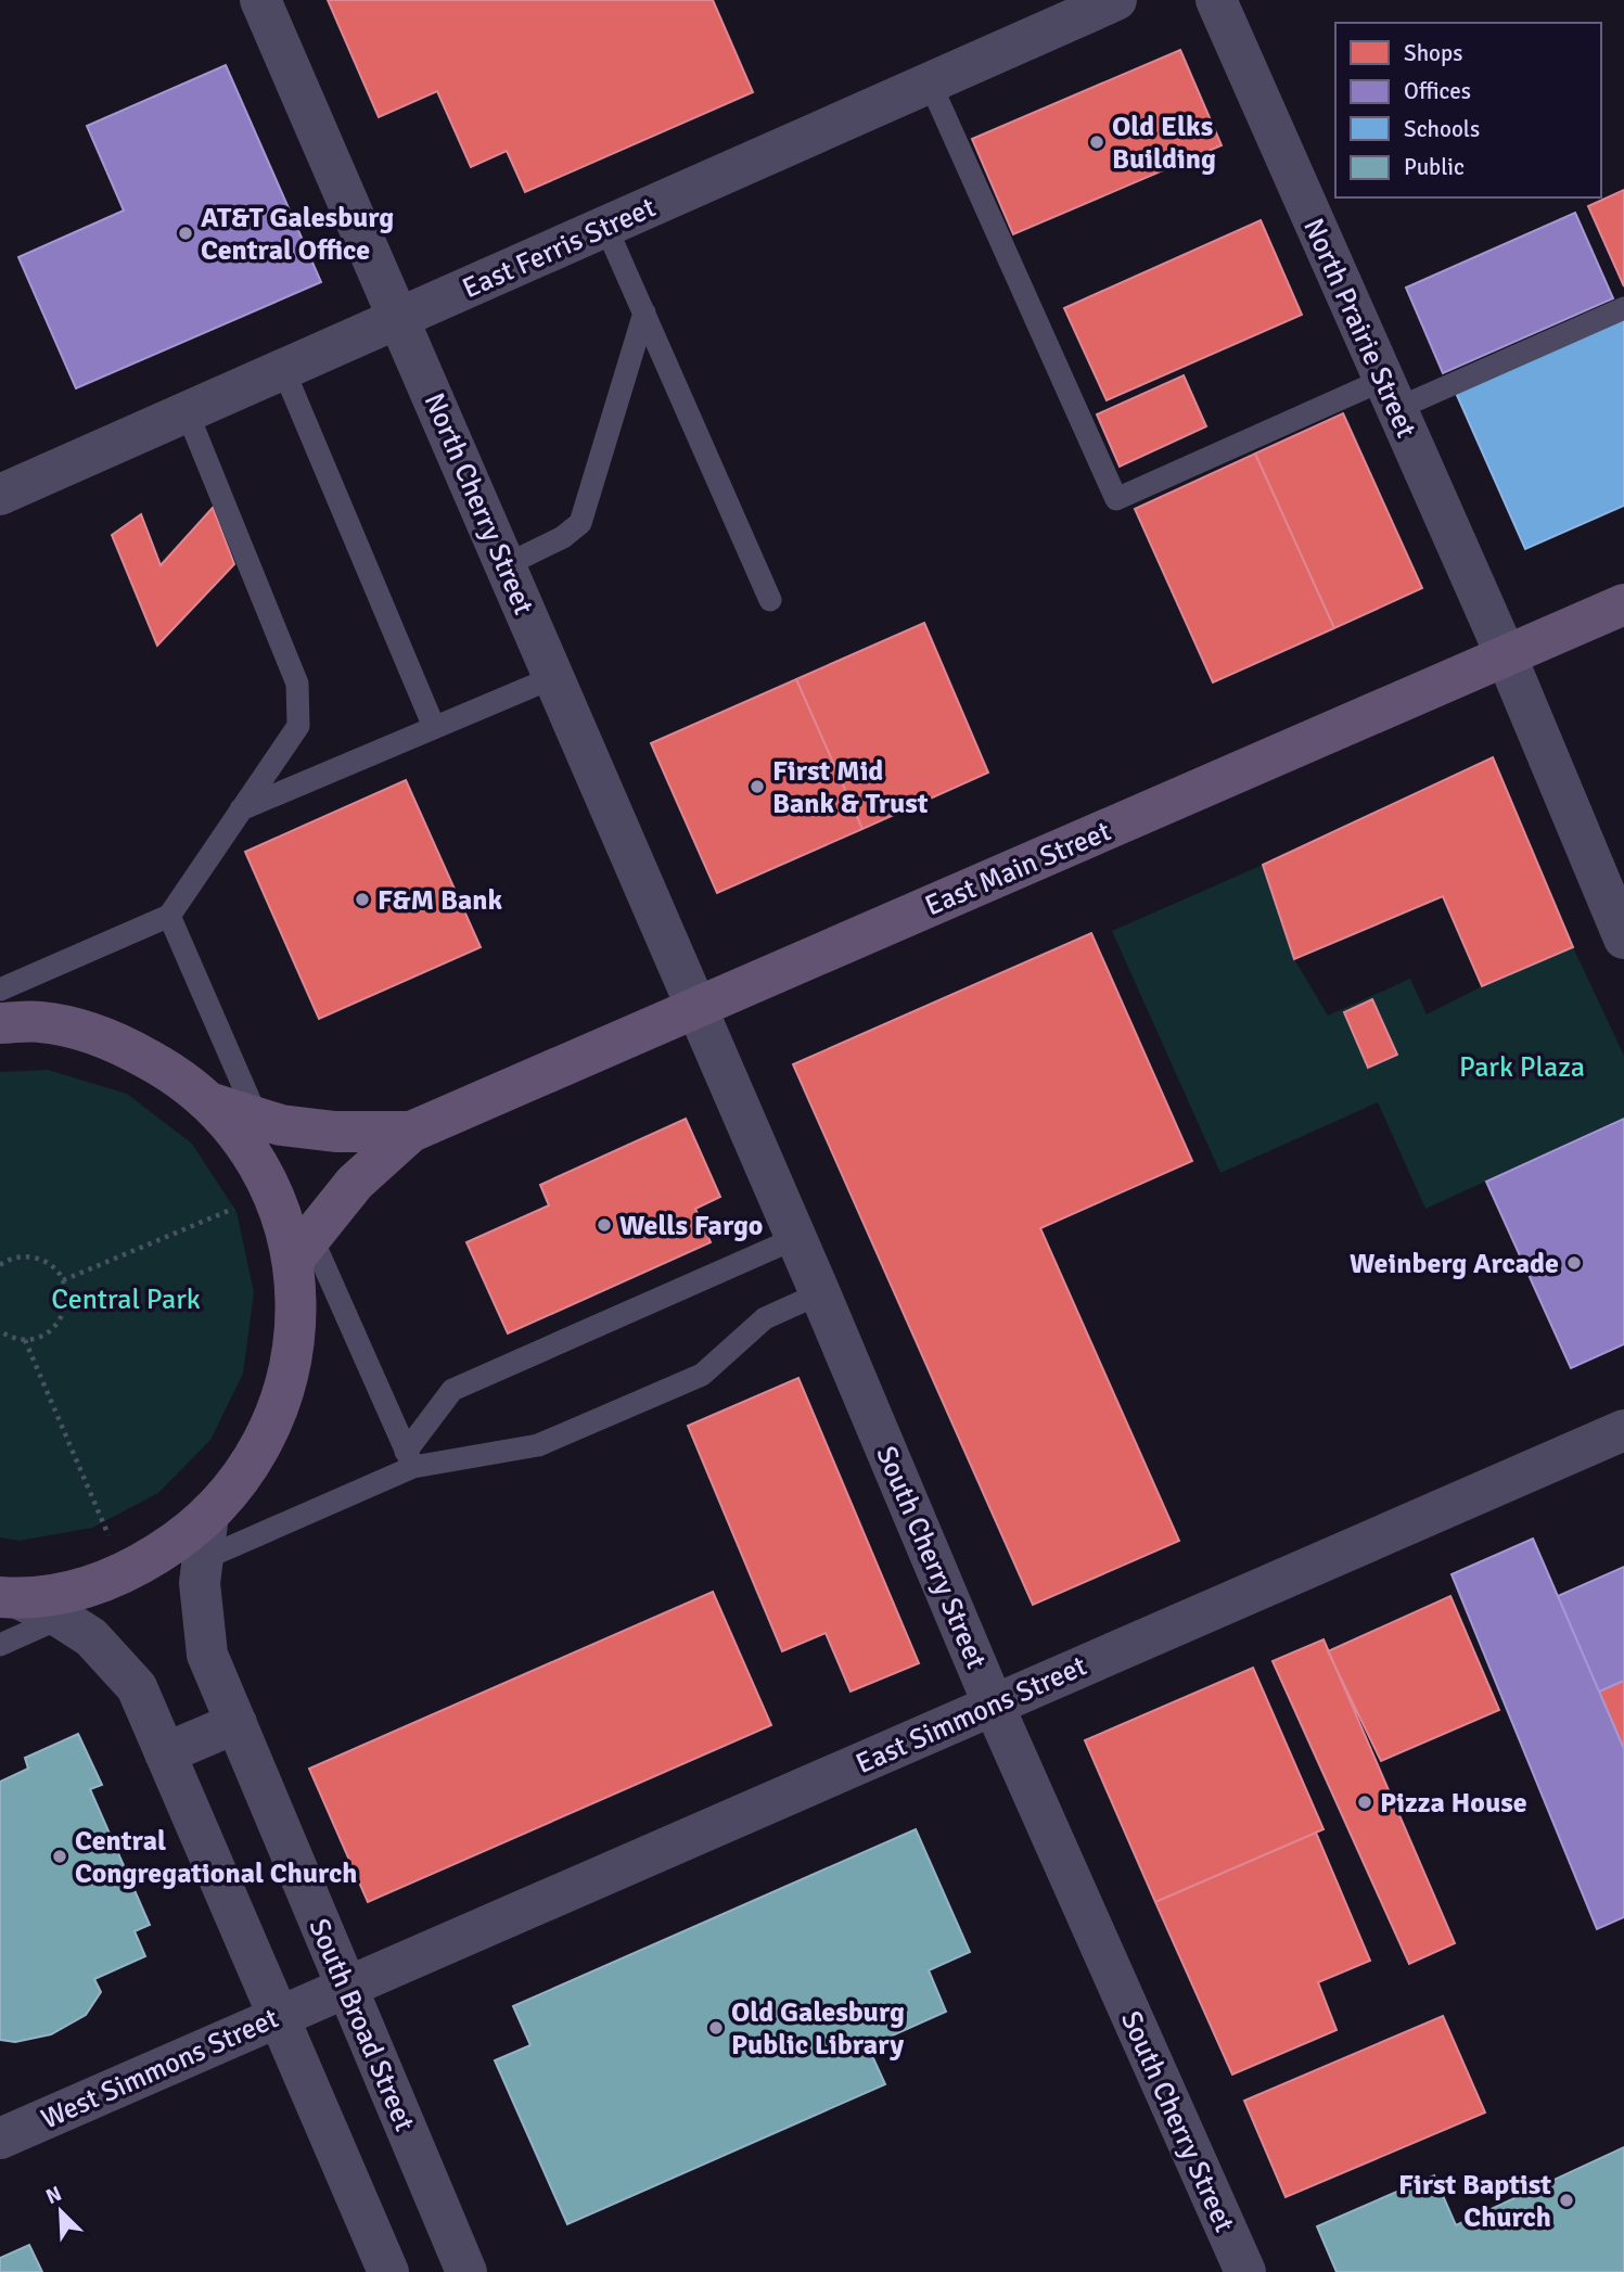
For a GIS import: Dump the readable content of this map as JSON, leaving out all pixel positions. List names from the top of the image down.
{
  "streets": {
    "main road": ["East Main Street"],
    "street": [
      "East Ferris Street",
      "North Prairie Street",
      "North Cherry Street",
      "South Cherry Street",
      "East Simmons Street",
      "South Broad Street",
      "West Simmons Street"
    ]
  },
  "crossings": [
    ["East Ferris Street", "North Cherry Street"],
    ["North Prairie Street", "East Main Street"],
    ["North Cherry Street", "East Main Street"],
    ["North Cherry Street", "South Cherry Street"],
    ["East Main Street", "South Cherry Street"],
    ["South Cherry Street", "East Simmons Street"],
    ["East Simmons Street", "South Broad Street"],
    ["East Simmons Street", "West Simmons Street"],
    ["South Broad Street", "West Simmons Street"]
  ],
  "parks": ["Park Plaza", "Central Park"],
  "places": [
    "Old Elks Building",
    "AT&T Galesburg Central Office",
    "First Mid Bank & Trust",
    "F&M Bank",
    "Wells Fargo",
    "Weinberg Arcade",
    "Pizza House",
    "Central Congregational Church",
    "Old Galesburg Public Library",
    "First Baptist Church"
  ],
  "legend": [
    "Shops",
    "Offices",
    "Schools",
    "Public"
  ],
  "north": "top left"
}
